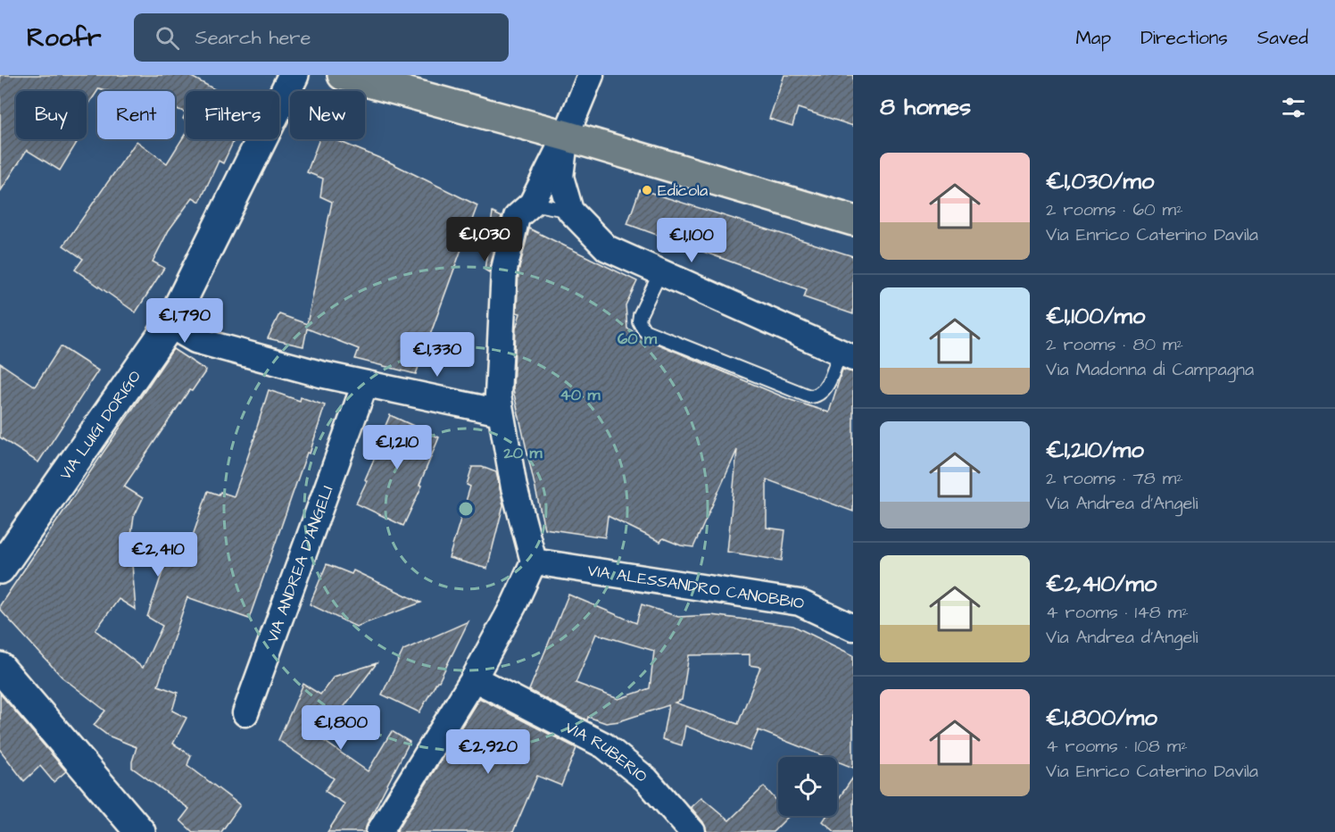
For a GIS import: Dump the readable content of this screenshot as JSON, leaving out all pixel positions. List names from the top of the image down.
{
  "streets": {
    "street": [
      "VIA LUIGI DORIGO",
      "VIA ANDREA D'ANGELI",
      "VIA ALESSANDRO CANOBBIO",
      "VIA RUBERIO"
    ]
  },
  "places": ["Edicola"],
  "page": {
    "header": "Roofr",
    "search": "Search here",
    "nav": ["Map", "Directions", "Saved"],
    "heading": "8 homes",
    "chip": [
      "Buy",
      "Rent",
      "Filters",
      "New"
    ],
    "list": [
      {
        "name": "€1,030/mo",
        "note": "2 rooms · 60 m² · Via Enrico Caterino Davila"
      },
      {
        "name": "€1,100/mo",
        "note": "2 rooms · 80 m² · Via Madonna di Campagna"
      },
      {
        "name": "€1,210/mo",
        "note": "2 rooms · 78 m² · Via Andrea d'Angeli"
      },
      {
        "name": "€2,410/mo",
        "note": "4 rooms · 148 m² · Via Andrea d'Angeli"
      },
      {
        "name": "€1,800/mo",
        "note": "4 rooms · 108 m² · Via Enrico Caterino Davila"
      }
    ],
    "price": [
      "€1,030",
      "€1,100",
      "€1,790",
      "€1,330",
      "€1,210",
      "€2,410",
      "€1,800",
      "€2,920"
    ]
  },
  "rings": ["60 m", "40 m", "20 m"]
}
